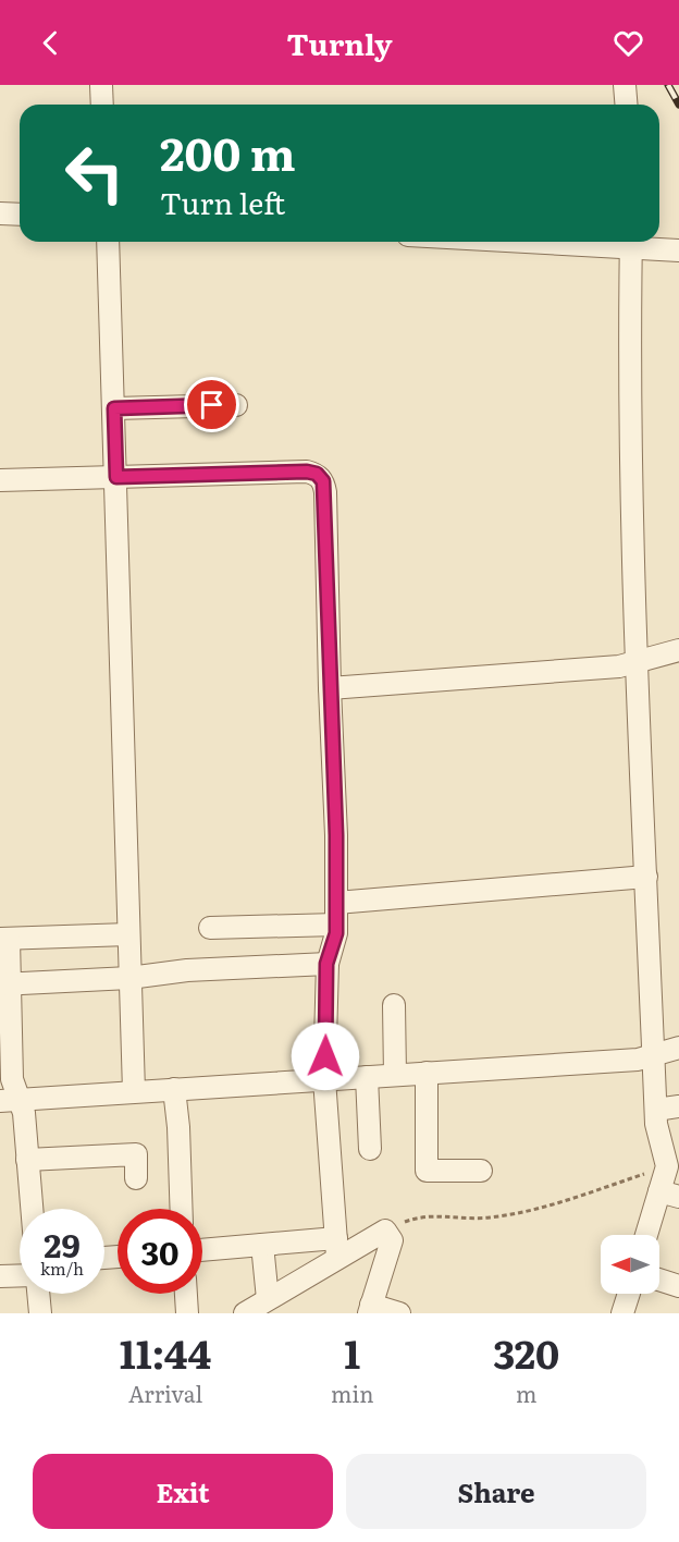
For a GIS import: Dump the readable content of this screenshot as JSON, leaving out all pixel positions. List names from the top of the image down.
{
  "north": "left",
  "page": {
    "header": "Turnly",
    "turn": ["200 m", "Turn left"],
    "speed": "29 km/h",
    "limit": "30",
    "eta": [
      "11:44",
      "Arrival",
      "1",
      "min",
      "320",
      "m"
    ],
    "buttons": ["Exit", "Share"]
  }
}
